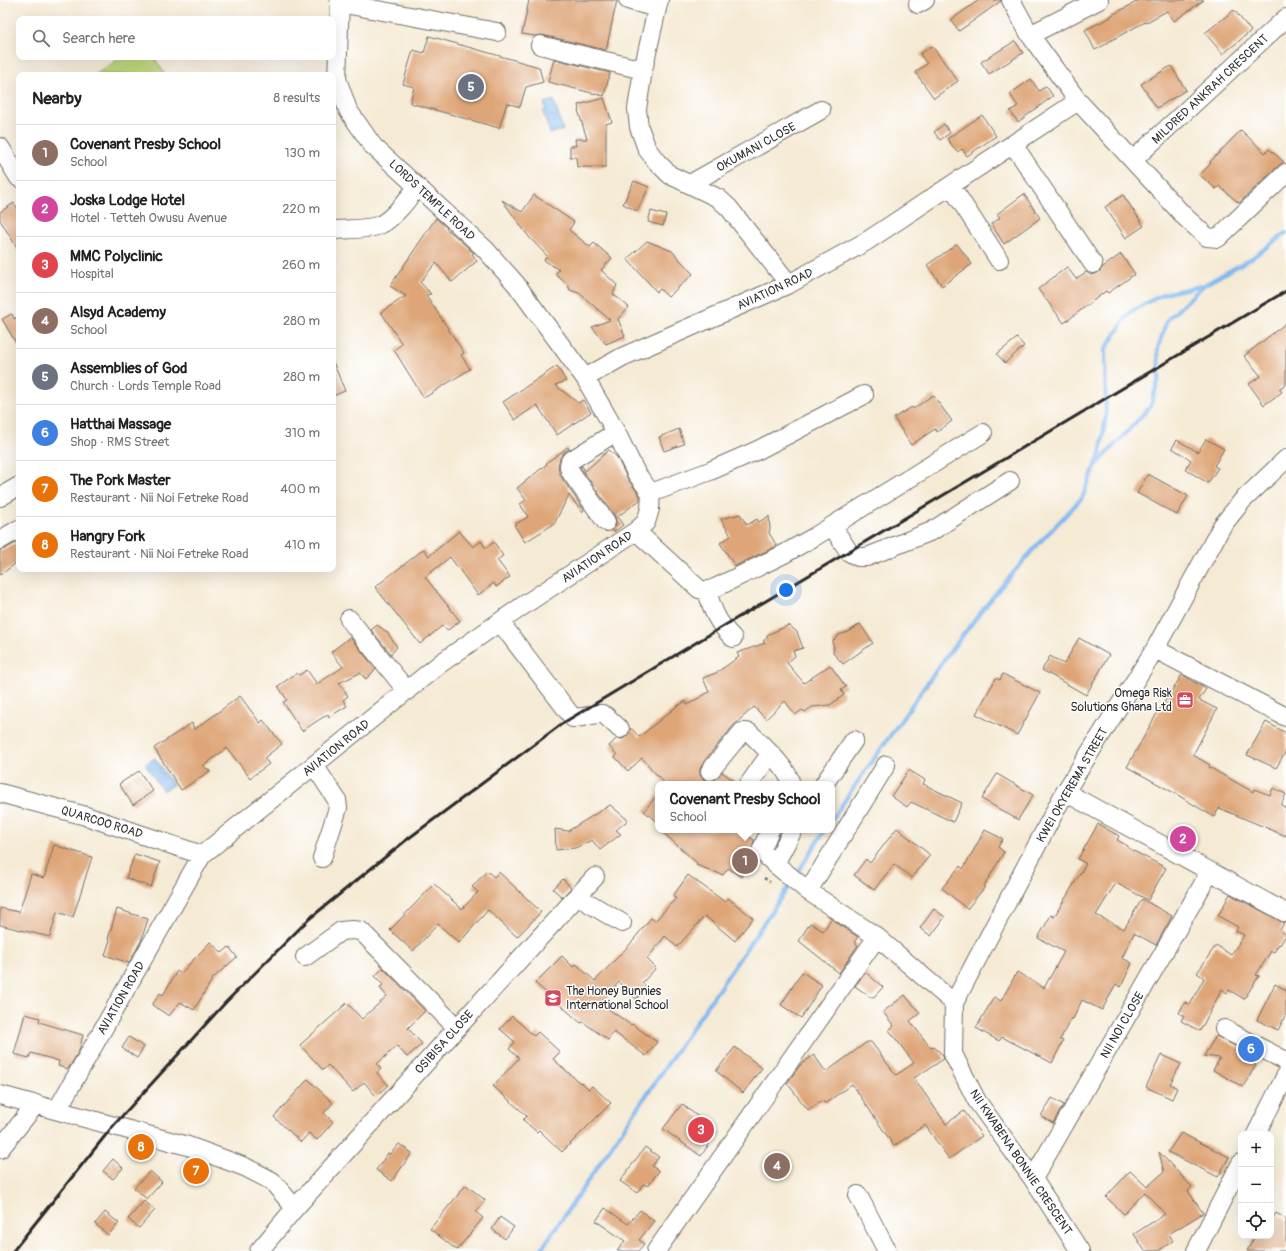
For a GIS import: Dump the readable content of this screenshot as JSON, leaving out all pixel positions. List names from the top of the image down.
{
  "streets": {
    "street": [
      "MILDRED ANKRAH CRESCENT",
      "OKUMANI CLOSE",
      "LORDS TEMPLE ROAD",
      "AVIATION ROAD",
      "KWEI OKYEREMA STREET",
      "QUARCOO ROAD",
      "NII NOI CLOSE",
      "OSIBISA CLOSE",
      "NII KWABENA BONNIE CRESCENT"
    ]
  },
  "crossings": [
    ["LORDS TEMPLE ROAD", "AVIATION ROAD"],
    ["AVIATION ROAD", "QUARCOO ROAD"],
    ["KWEI OKYEREMA STREET", "NII KWABENA BONNIE CRESCENT"],
    ["NII NOI CLOSE", "NII KWABENA BONNIE CRESCENT"]
  ],
  "places": {
    "office": ["Omega Risk Solutions Ghana Ltd"],
    "school or university": ["The Honey Bunnies International School"]
  },
  "page": {
    "search": "Search here",
    "pins": [
      "5",
      "2",
      "1",
      "6",
      "3",
      "8",
      "4",
      "7"
    ],
    "heading": ["Nearby", "8 results"],
    "list": [
      {
        "mark": "1",
        "name": "Covenant Presby School",
        "note": "School",
        "value": "130 m"
      },
      {
        "mark": "2",
        "name": "Joska Lodge Hotel",
        "note": "Hotel · Tetteh Owusu Avenue",
        "value": "220 m"
      },
      {
        "mark": "3",
        "name": "MMC Polyclinic",
        "note": "Hospital",
        "value": "260 m"
      },
      {
        "mark": "4",
        "name": "Alsyd Academy",
        "note": "School",
        "value": "280 m"
      },
      {
        "mark": "5",
        "name": "Assemblies of God",
        "note": "Church · Lords Temple Road",
        "value": "280 m"
      },
      {
        "mark": "6",
        "name": "Hatthai Massage",
        "note": "Shop · RMS Street",
        "value": "310 m"
      },
      {
        "mark": "7",
        "name": "The Pork Master",
        "note": "Restaurant · Nii Noi Fetreke Road",
        "value": "400 m"
      },
      {
        "mark": "8",
        "name": "Hangry Fork",
        "note": "Restaurant · Nii Noi Fetreke Road",
        "value": "410 m"
      }
    ],
    "popup": ["Covenant Presby School", "School"],
    "map_buttons": ["+", "−"]
  }
}
